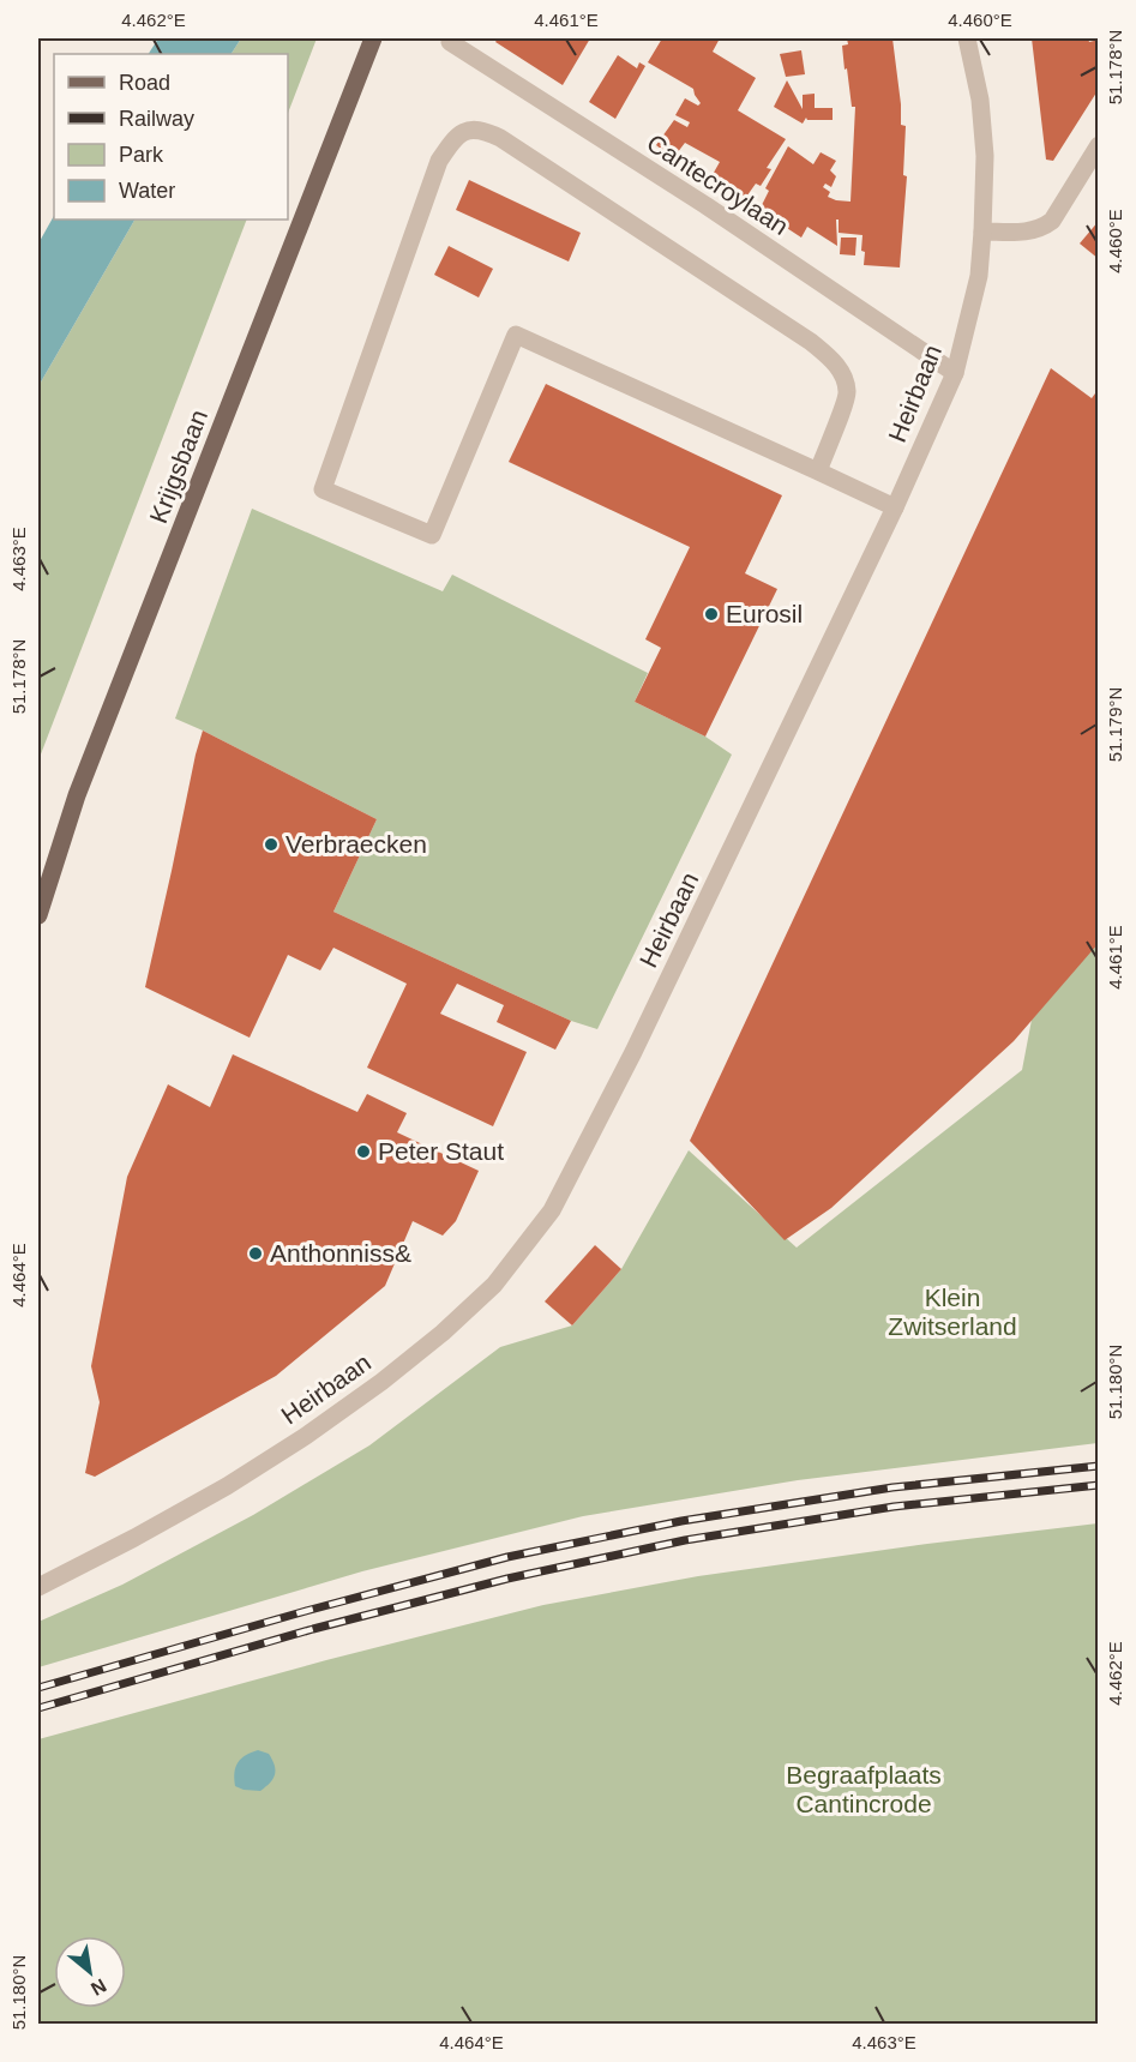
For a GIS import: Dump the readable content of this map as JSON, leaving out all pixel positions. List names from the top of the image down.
{
  "streets": {
    "main road": ["Krijgsbaan"],
    "street": ["Cantecroylaan", "Heirbaan"]
  },
  "crossings": [
    ["Cantecroylaan", "Heirbaan"]
  ],
  "parks": ["Klein Zwitserland", "Begraafplaats Cantincrode"],
  "places": [
    "Eurosil",
    "Verbraecken",
    "Peter Staut",
    "Anthonniss&"
  ],
  "legend": [
    "Road",
    "Railway",
    "Park",
    "Water"
  ],
  "north": "bottom right",
  "coordinates": [
    "4.462°E",
    "4.461°E",
    "4.460°E",
    "51.178°N",
    "4.463°E",
    "51.179°N",
    "4.464°E",
    "51.180°N"
  ]
}
